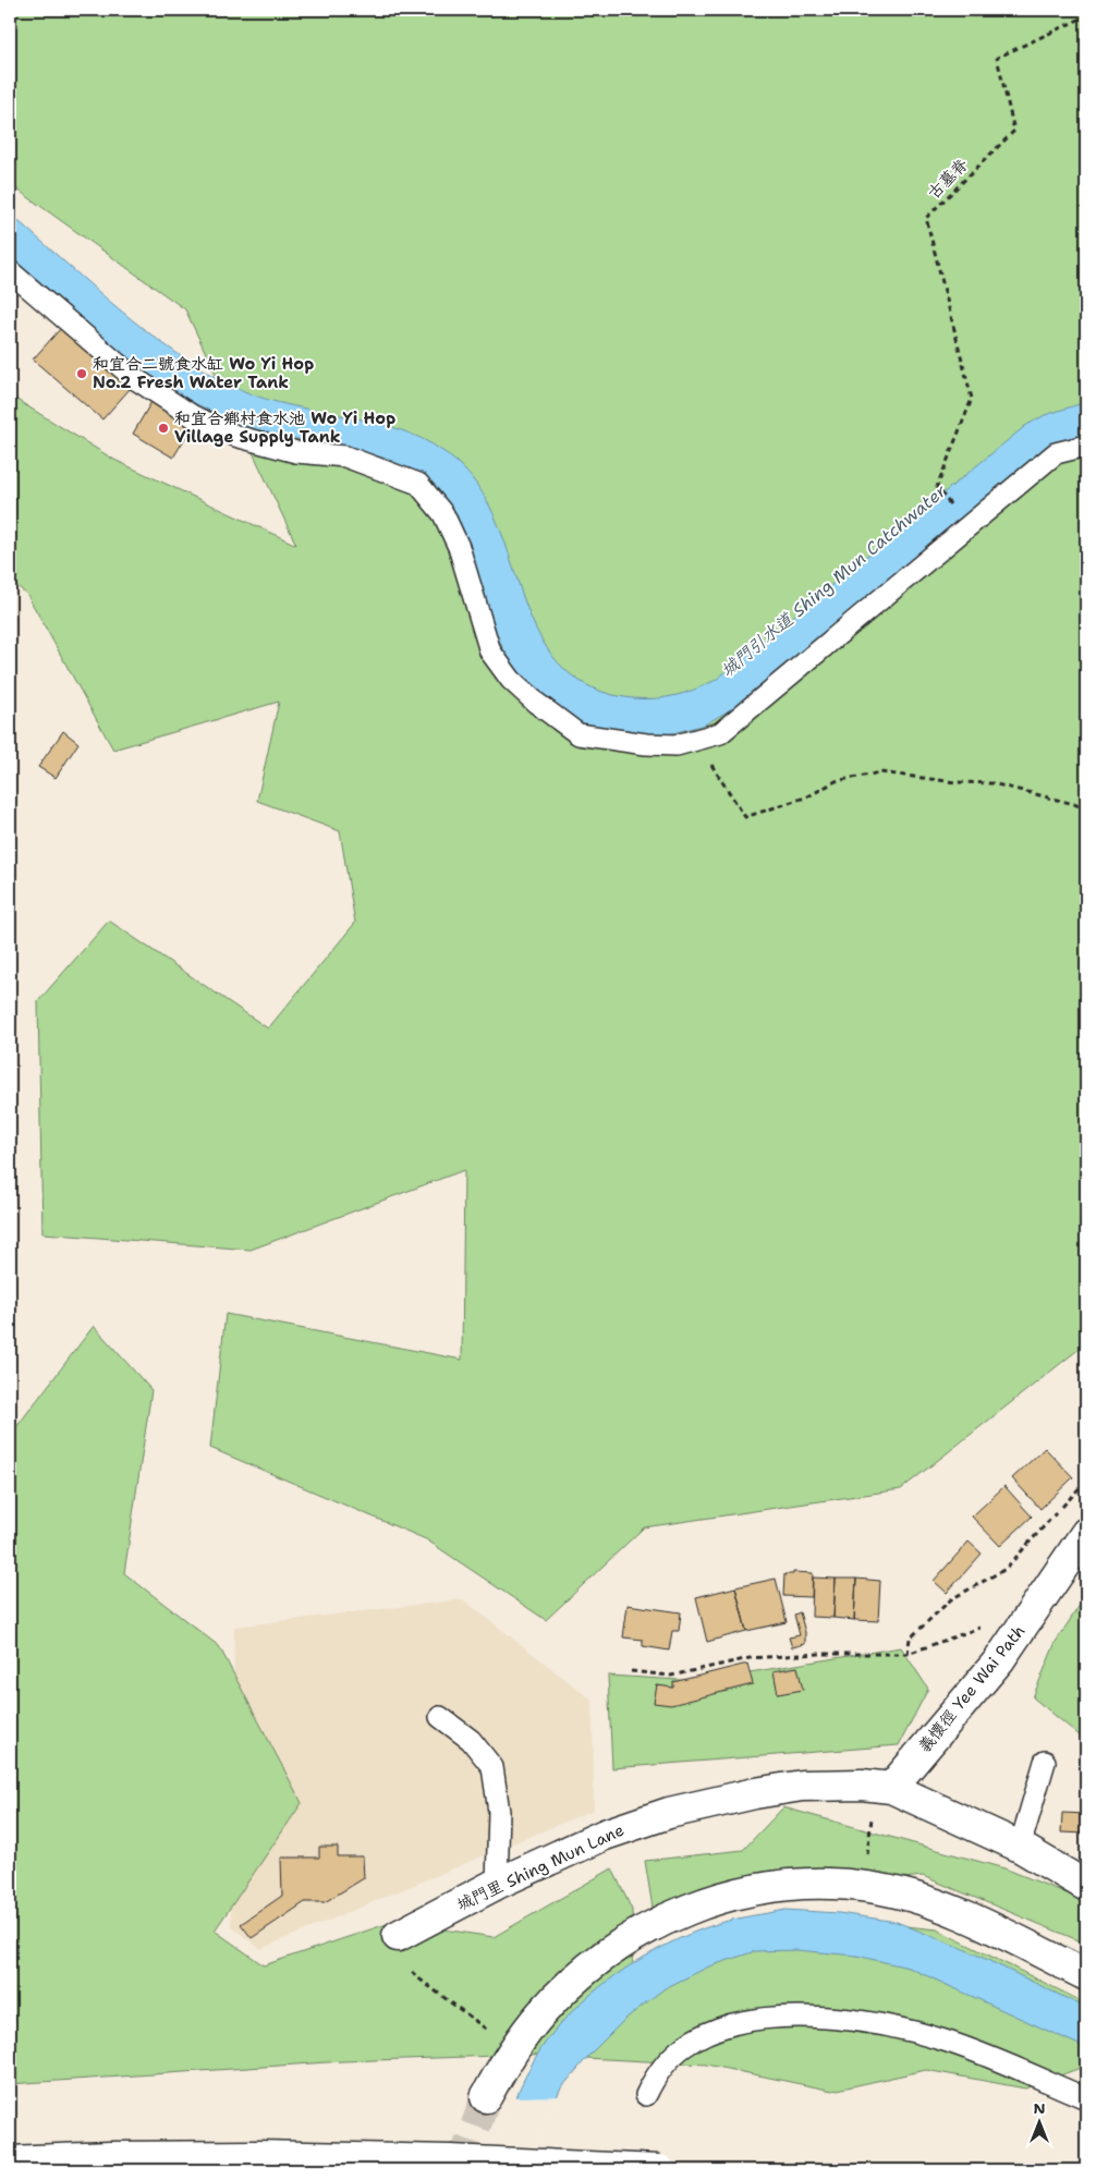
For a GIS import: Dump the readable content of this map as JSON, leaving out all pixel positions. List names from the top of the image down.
{
  "streets": {
    "main road": ["義懷徑 Yee Wai Path", "城門里 Shing Mun Lane"],
    "path": ["古墓脊"]
  },
  "crossings": [
    ["義懷徑 Yee Wai Path", "城門里 Shing Mun Lane"]
  ],
  "water": ["城門引水道 Shing Mun Catchwater"],
  "places": ["和宜合二號食水缸 Wo Yi Hop No.2 Fresh Water Tank", "和宜合鄉村食水池 Wo Yi Hop Village Supply Tank"],
  "north": "top"
}
